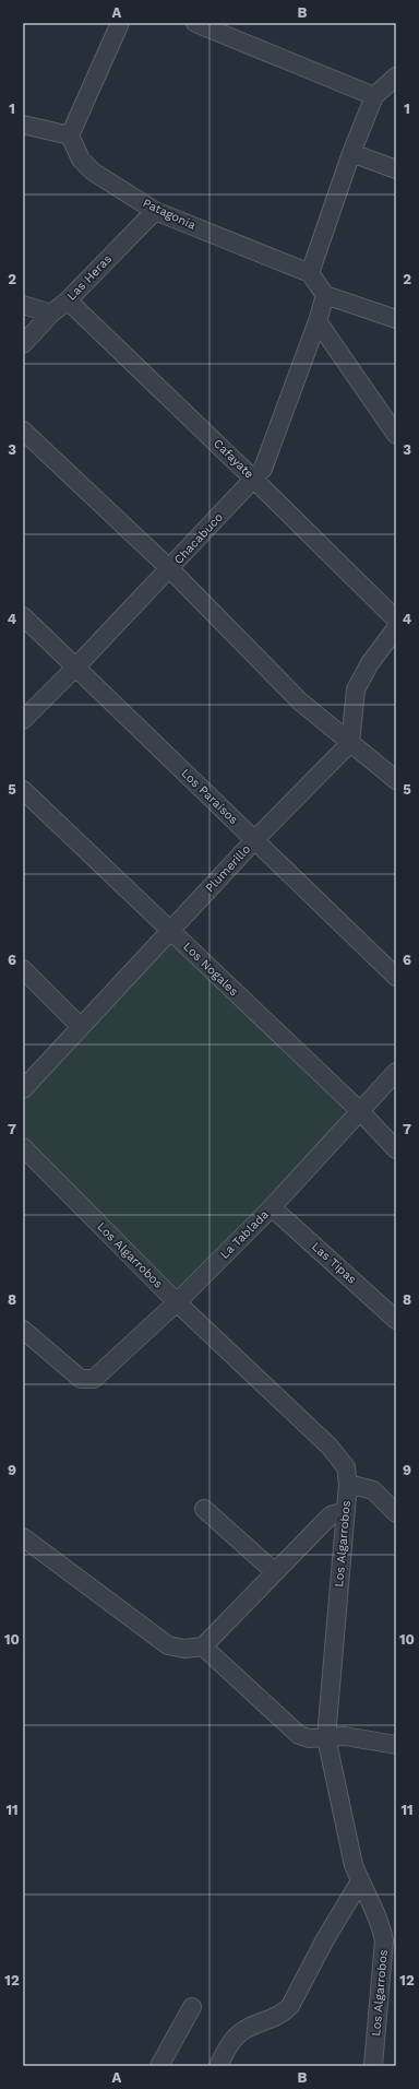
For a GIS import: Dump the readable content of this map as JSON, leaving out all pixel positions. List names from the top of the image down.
{
  "streets": {
    "street": [
      "Patagonia",
      "Las Heras",
      "Cafayate",
      "Chacabuco",
      "Los Paraísos",
      "Plumerillo",
      "Los Nogales",
      "La Tablada",
      "Los Algarrobos",
      "Las Tipas"
    ]
  },
  "crossings": [
    ["Patagonia", "Las Heras"],
    ["Las Heras", "Cafayate"],
    ["Cafayate", "Chacabuco"],
    ["Chacabuco", "Los Paraísos"],
    ["Los Paraísos", "Plumerillo"],
    ["Plumerillo", "Los Nogales"],
    ["Los Nogales", "La Tablada"],
    ["La Tablada", "Los Algarrobos"],
    ["La Tablada", "Las Tipas"]
  ],
  "grid": {
    "columns": ["A", "B"],
    "rows": [
      "1",
      "2",
      "3",
      "4",
      "5",
      "6",
      "7",
      "8",
      "9",
      "10",
      "11",
      "12"
    ]
  }
}
